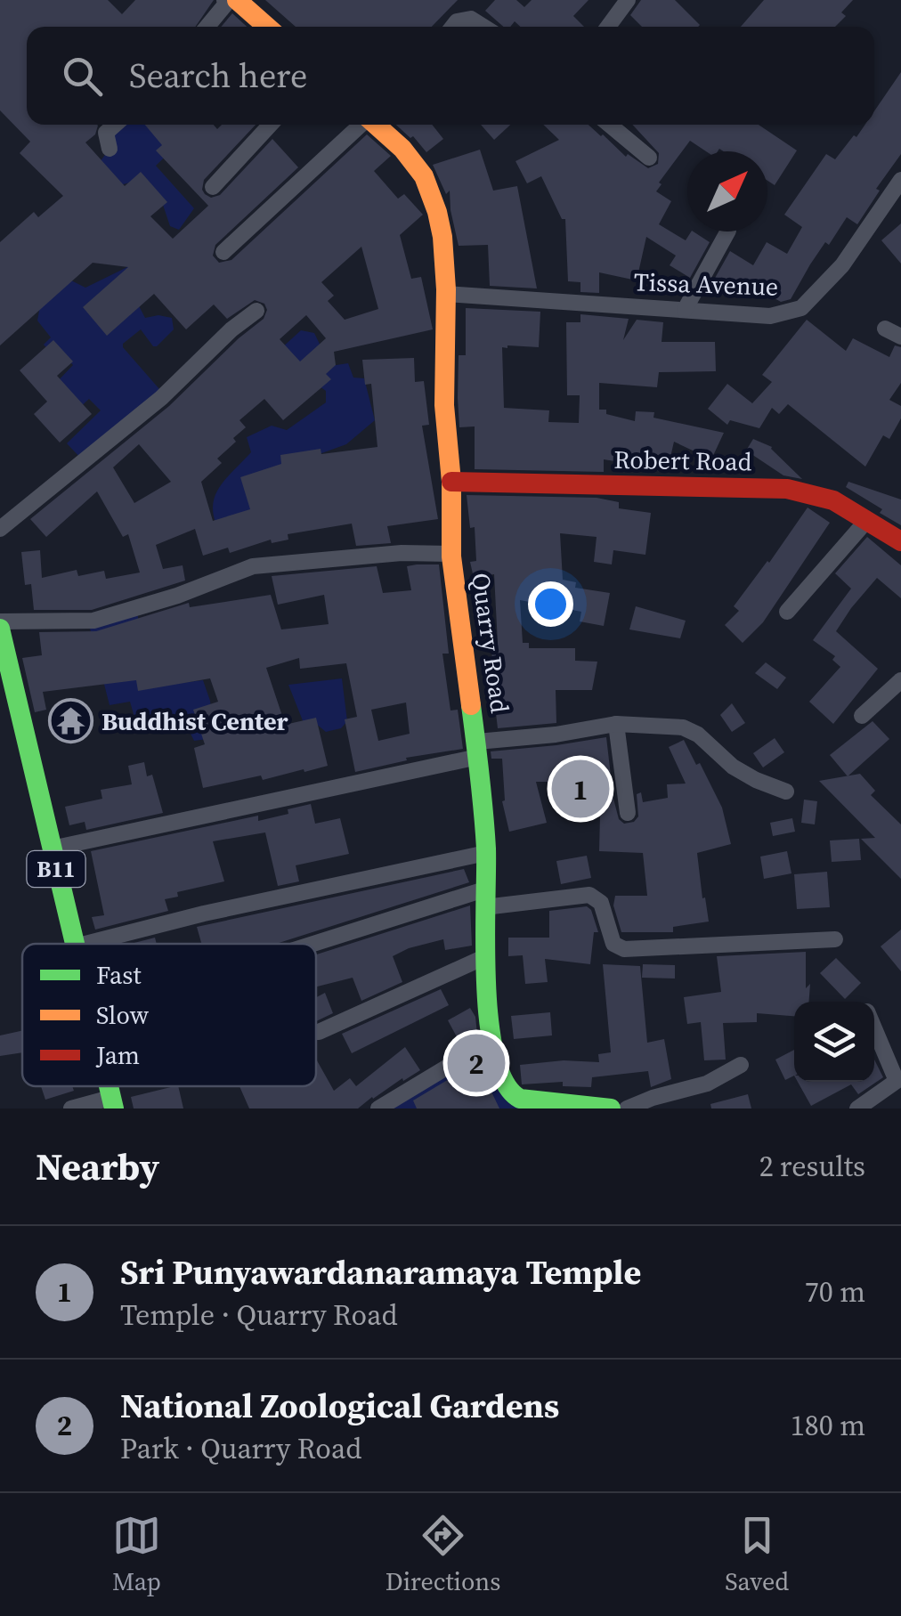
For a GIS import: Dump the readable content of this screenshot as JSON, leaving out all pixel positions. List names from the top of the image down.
{
  "streets": {
    "street": [
      "Tissa Avenue",
      "Robert Road",
      "Quarry Road",
      "B11"
    ]
  },
  "crossings": [
    ["Tissa Avenue", "Quarry Road"],
    ["Robert Road", "Quarry Road"]
  ],
  "places": {
    "temple": ["Buddhist Center"]
  },
  "legend": ["Fast", "Slow", "Jam"],
  "north": "top right",
  "page": {
    "search": "Search here",
    "pins": ["1", "2"],
    "heading": ["Nearby", "2 results"],
    "list": [
      {
        "mark": "1",
        "name": "Sri Punyawardanaramaya Temple",
        "note": "Temple · Quarry Road",
        "value": "70 m"
      },
      {
        "mark": "2",
        "name": "National Zoological Gardens",
        "note": "Park · Quarry Road",
        "value": "180 m"
      }
    ],
    "nav": ["Map", "Directions", "Saved"]
  }
}
